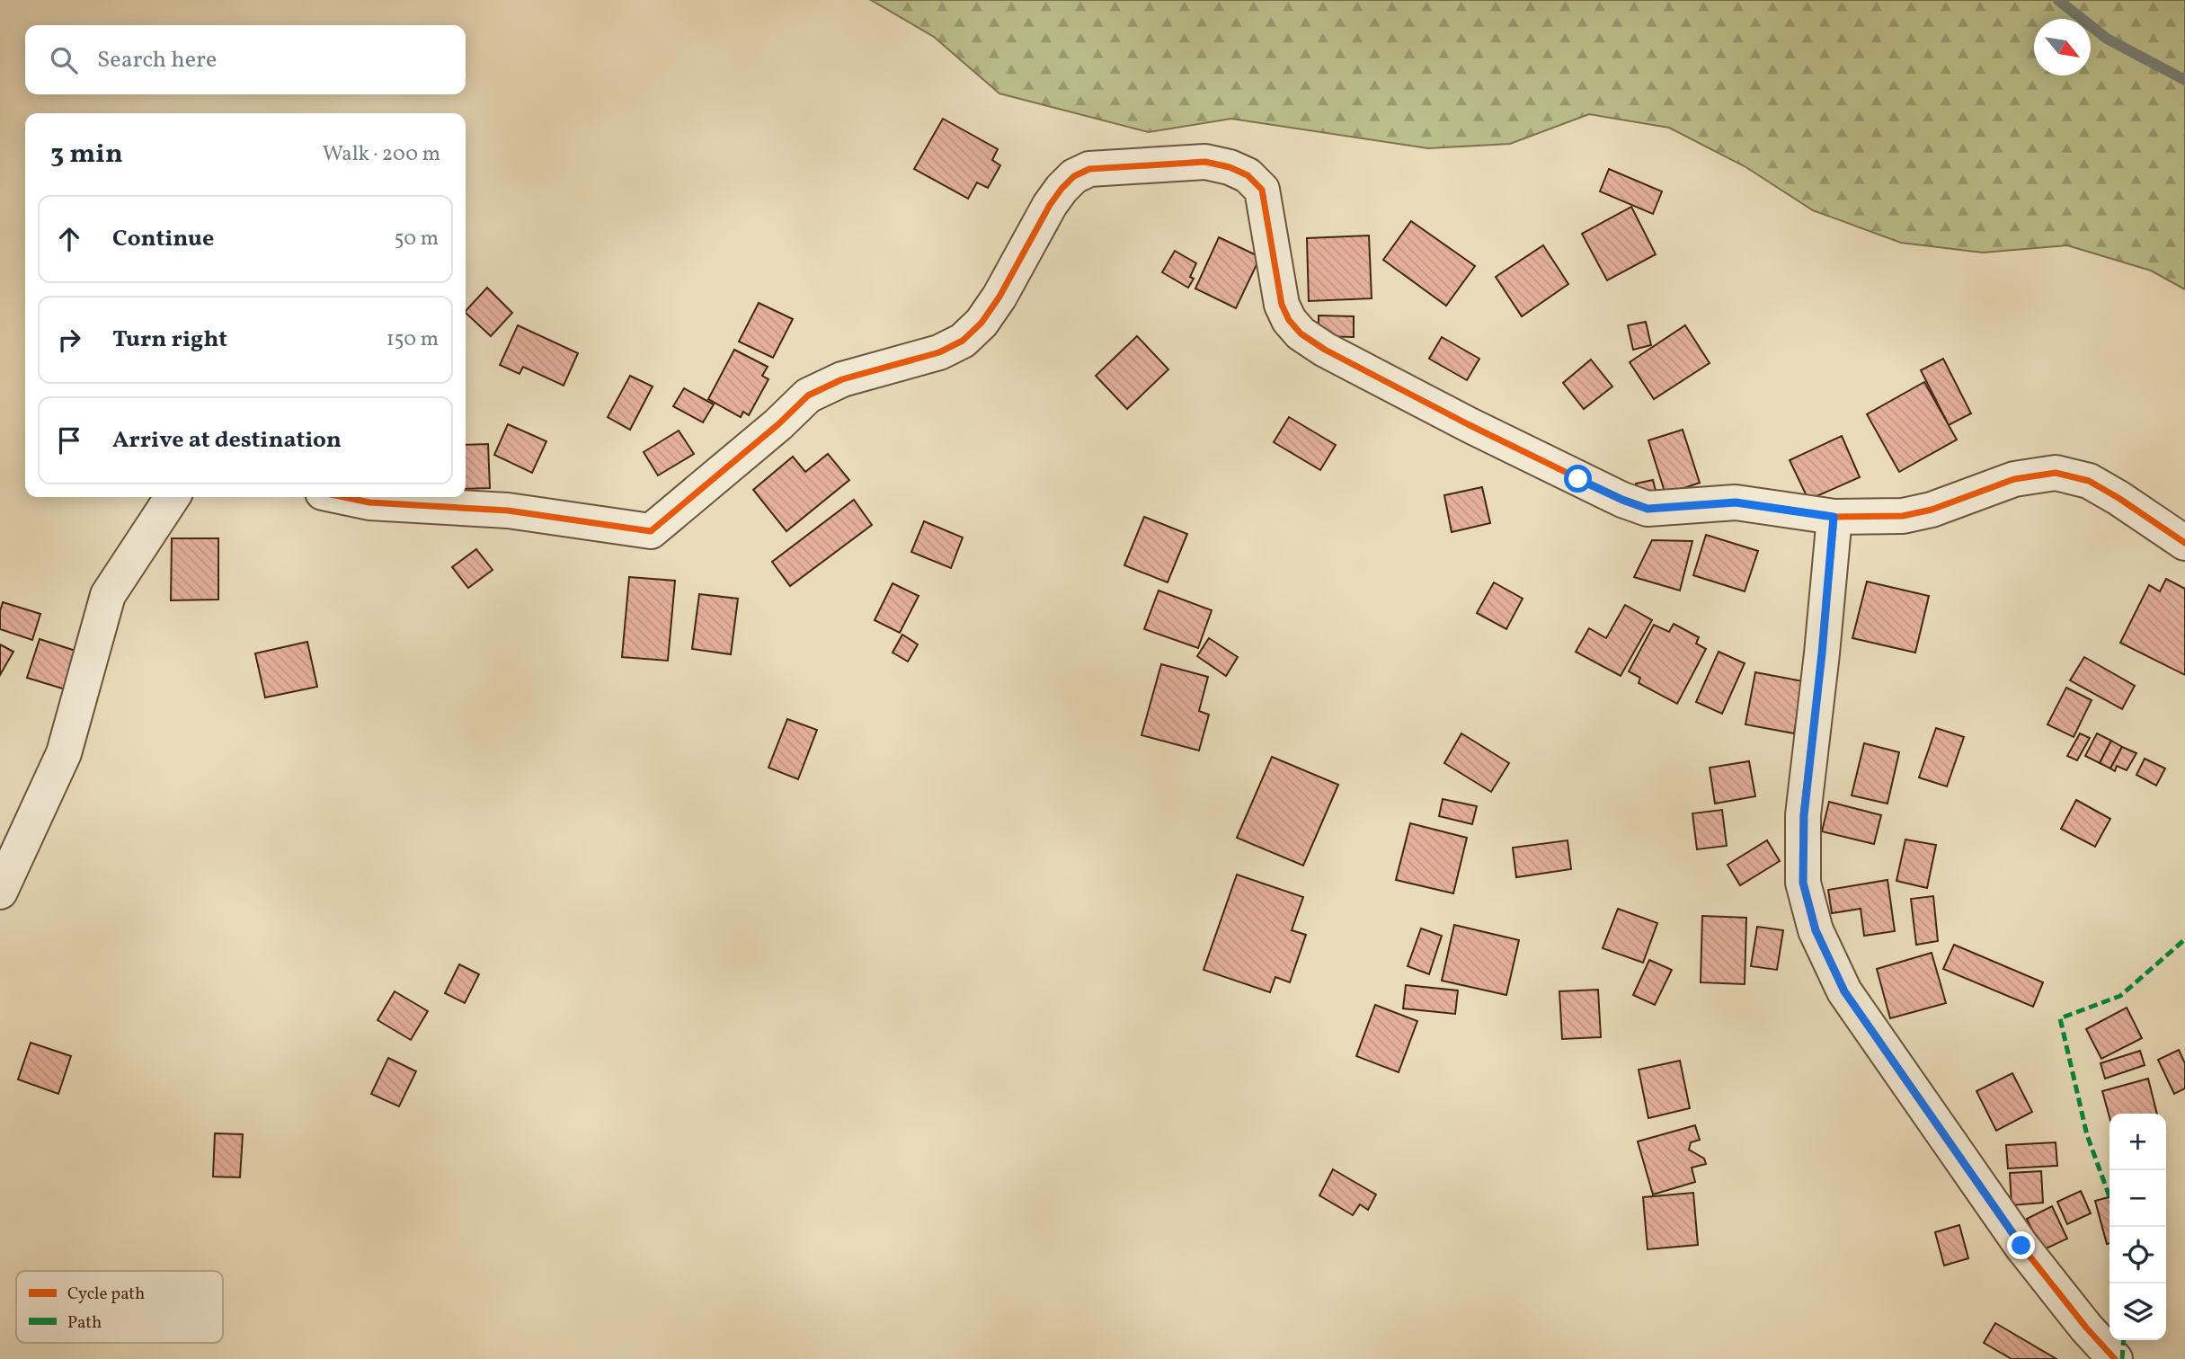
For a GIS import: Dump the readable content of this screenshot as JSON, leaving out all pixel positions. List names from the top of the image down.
{
  "legend": ["Cycle path", "Path"],
  "north": "bottom right",
  "page": {
    "search": "Search here",
    "heading": ["3 min", "Walk · 200 m"],
    "list": [
      ["Continue", "50 m"],
      ["Turn right", "150 m"],
      "Arrive at destination"
    ],
    "map_buttons": ["+", "−"]
  }
}
